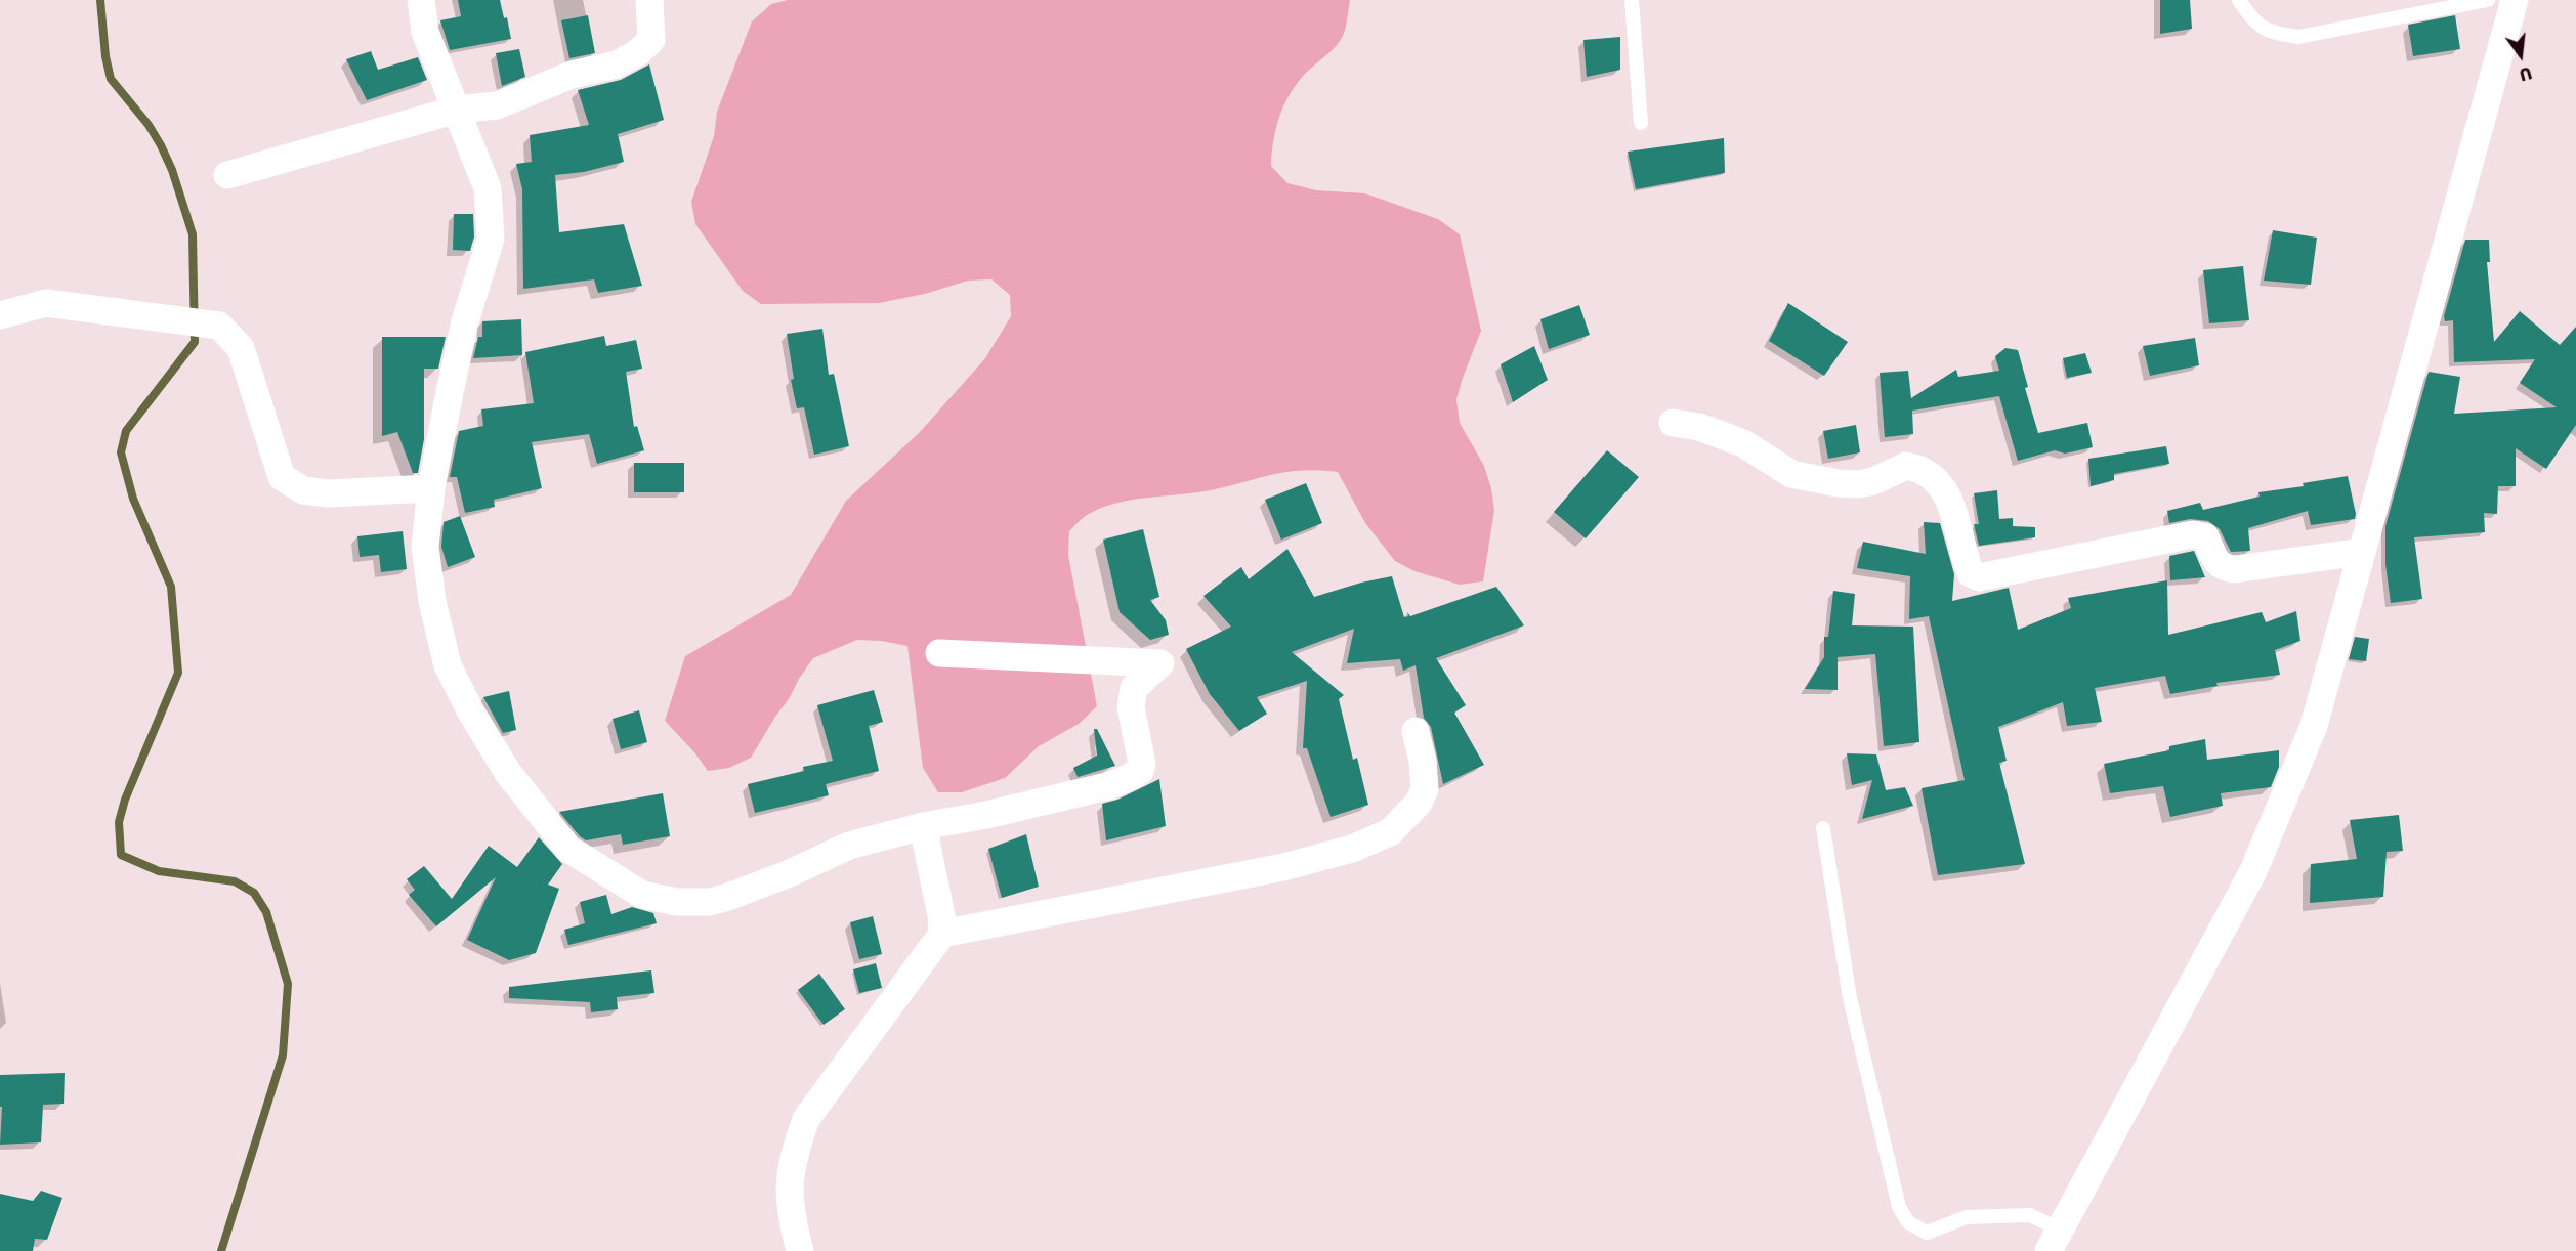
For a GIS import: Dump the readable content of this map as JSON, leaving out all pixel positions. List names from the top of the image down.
{
  "north": "bottom"
}
